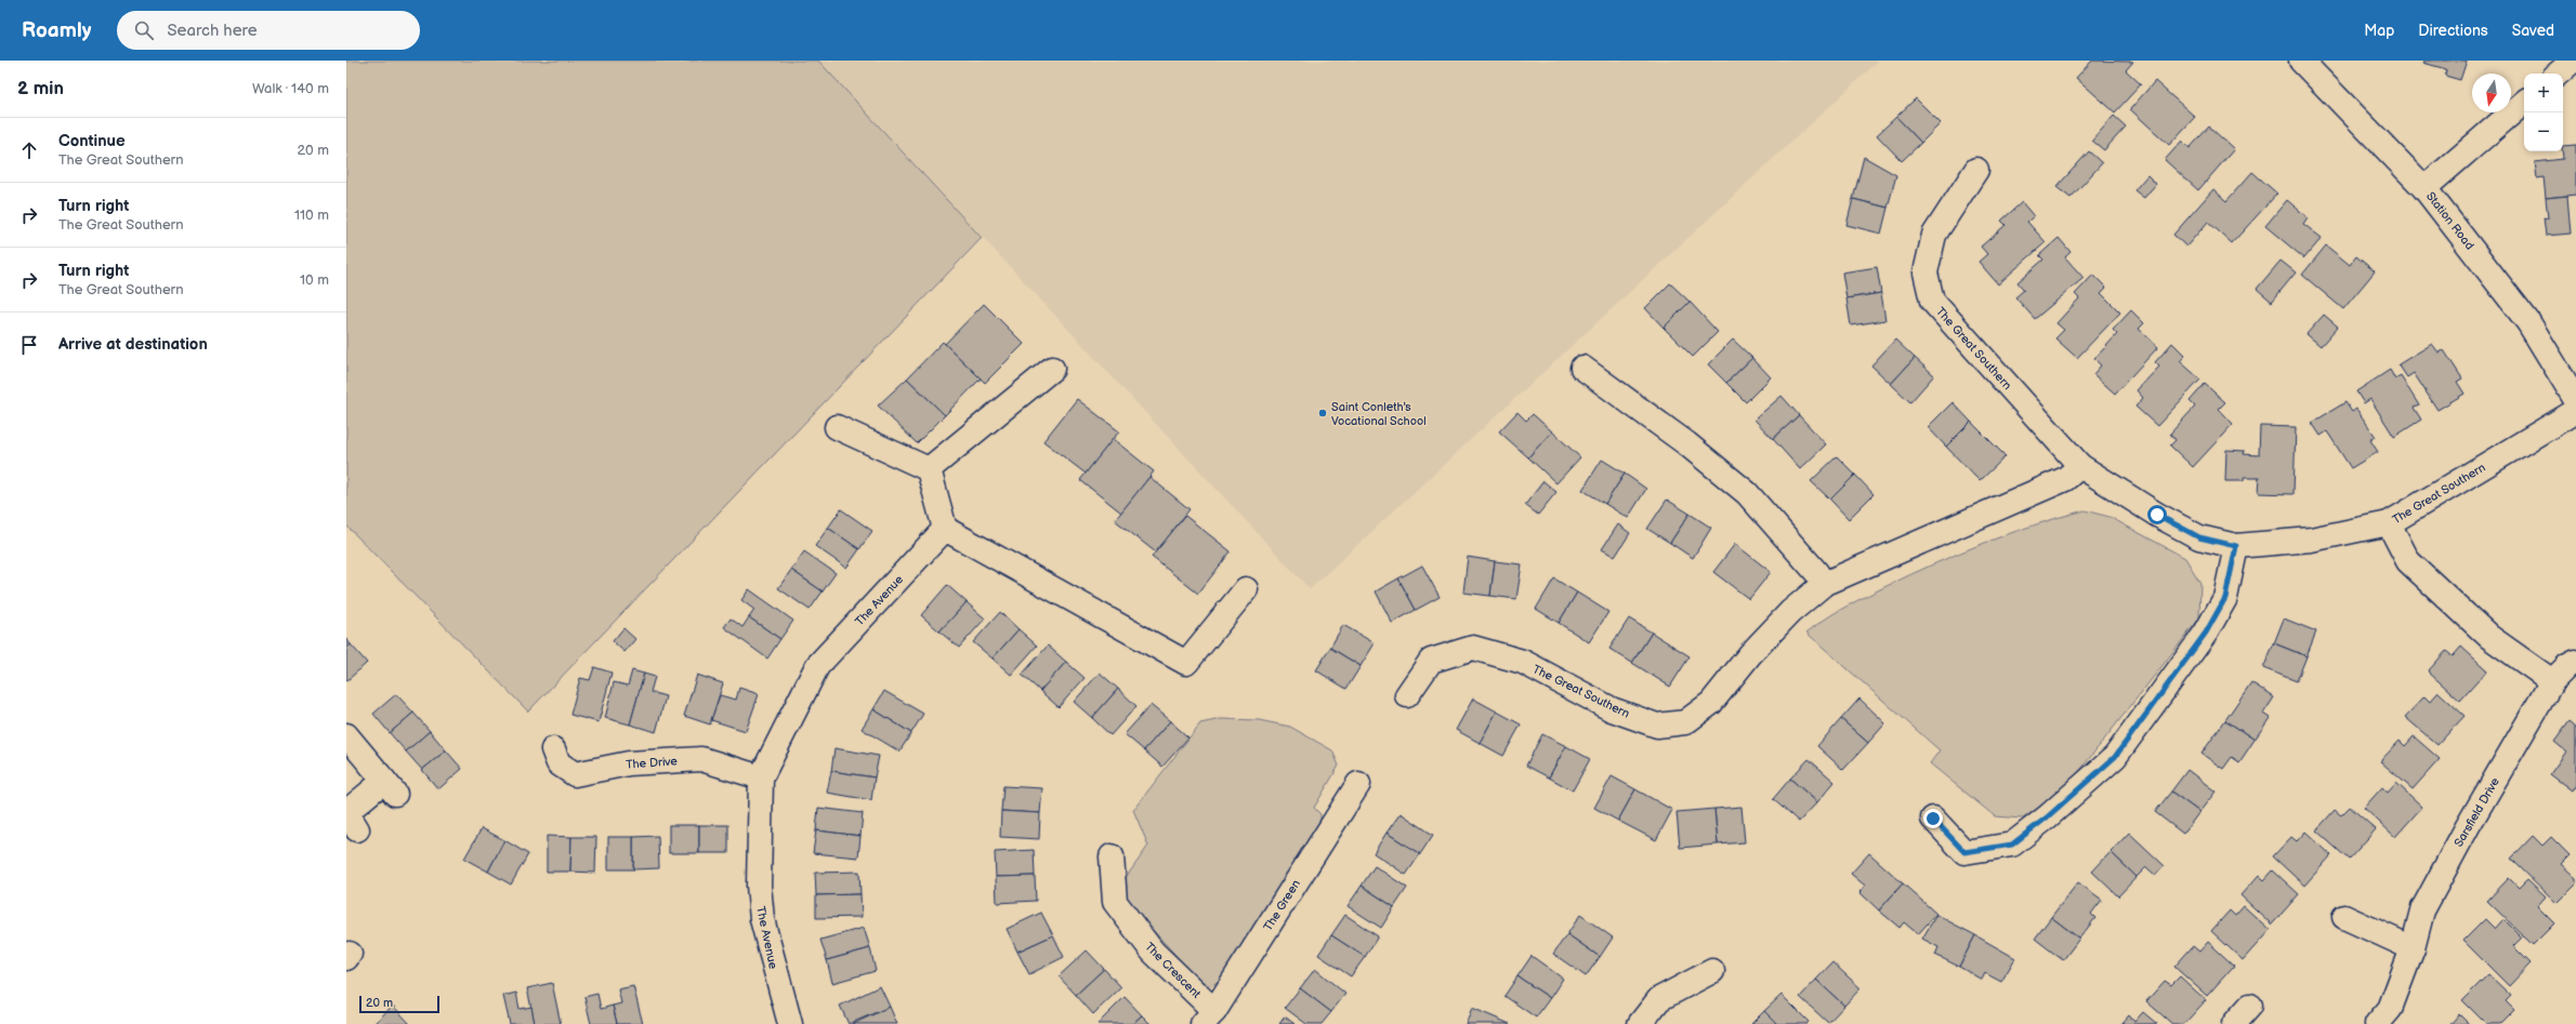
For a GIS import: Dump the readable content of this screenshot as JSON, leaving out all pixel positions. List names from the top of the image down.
{
  "streets": {
    "street": [
      "Station Road",
      "The Great Southern",
      "The Avenue",
      "The Drive",
      "Sarsfield Drive",
      "The Green",
      "The Crescent"
    ]
  },
  "crossings": [
    ["The Avenue", "The Drive"],
    ["The Green", "The Crescent"]
  ],
  "places": ["Saint Conleth's Vocational School"],
  "scale_bar": "20 m",
  "north": "bottom",
  "page": {
    "header": "Roamly",
    "search": "Search here",
    "nav": ["Map", "Directions", "Saved"],
    "heading": ["2 min", "Walk · 140 m"],
    "map_buttons": ["+", "−"],
    "list": [
      ["Continue", "The Great Southern", "20 m"],
      ["Turn right", "The Great Southern", "110 m"],
      ["Turn right", "The Great Southern", "10 m"],
      "Arrive at destination"
    ],
    "scale": "20 m"
  }
}
